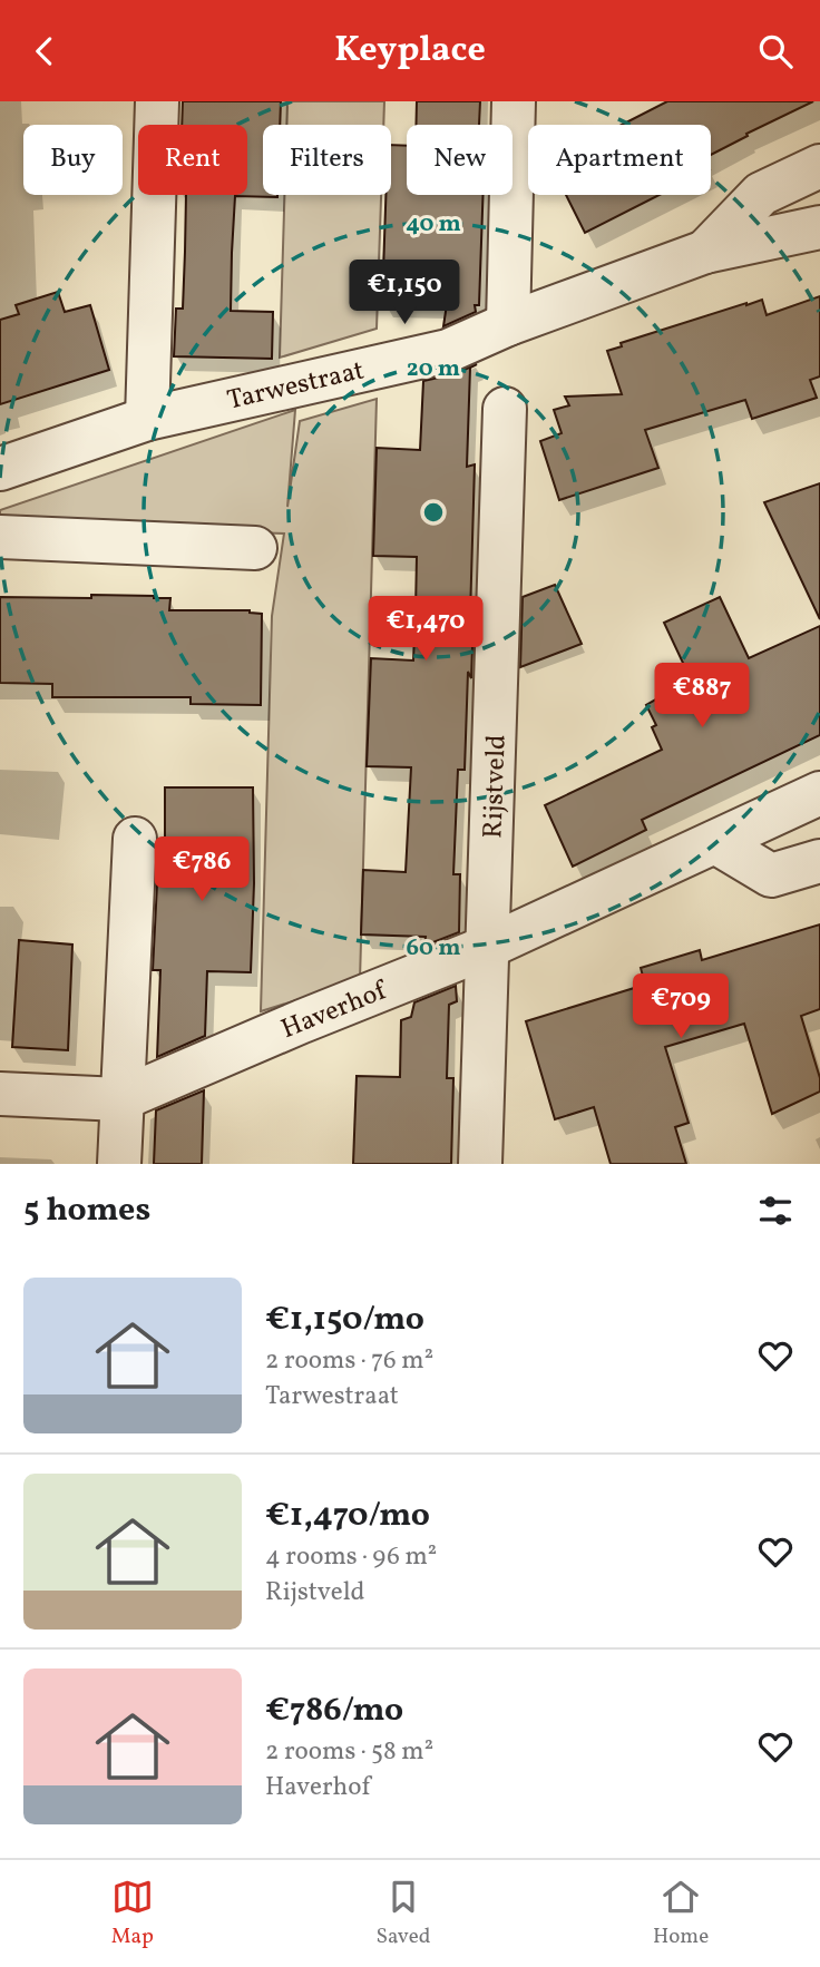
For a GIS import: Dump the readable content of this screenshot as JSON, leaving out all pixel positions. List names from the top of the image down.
{
  "streets": {
    "street": ["Tarwestraat", "Rijstveld", "Haverhof"]
  },
  "crossings": [
    ["Rijstveld", "Haverhof"]
  ],
  "page": {
    "header": "Keyplace",
    "chip": [
      "Buy",
      "Rent",
      "Filters",
      "New",
      "Apartment"
    ],
    "price": [
      "€1,150",
      "€1,470",
      "€887",
      "€786",
      "€709"
    ],
    "heading": "5 homes",
    "list": [
      {
        "name": "€1,150/mo",
        "note": "2 rooms · 76 m² · Tarwestraat"
      },
      {
        "name": "€1,470/mo",
        "note": "4 rooms · 96 m² · Rijstveld"
      },
      {
        "name": "€786/mo",
        "note": "2 rooms · 58 m² · Haverhof"
      }
    ],
    "tabs": ["Map", "Saved", "Home"]
  },
  "rings": ["40 m", "20 m", "60 m"]
}
